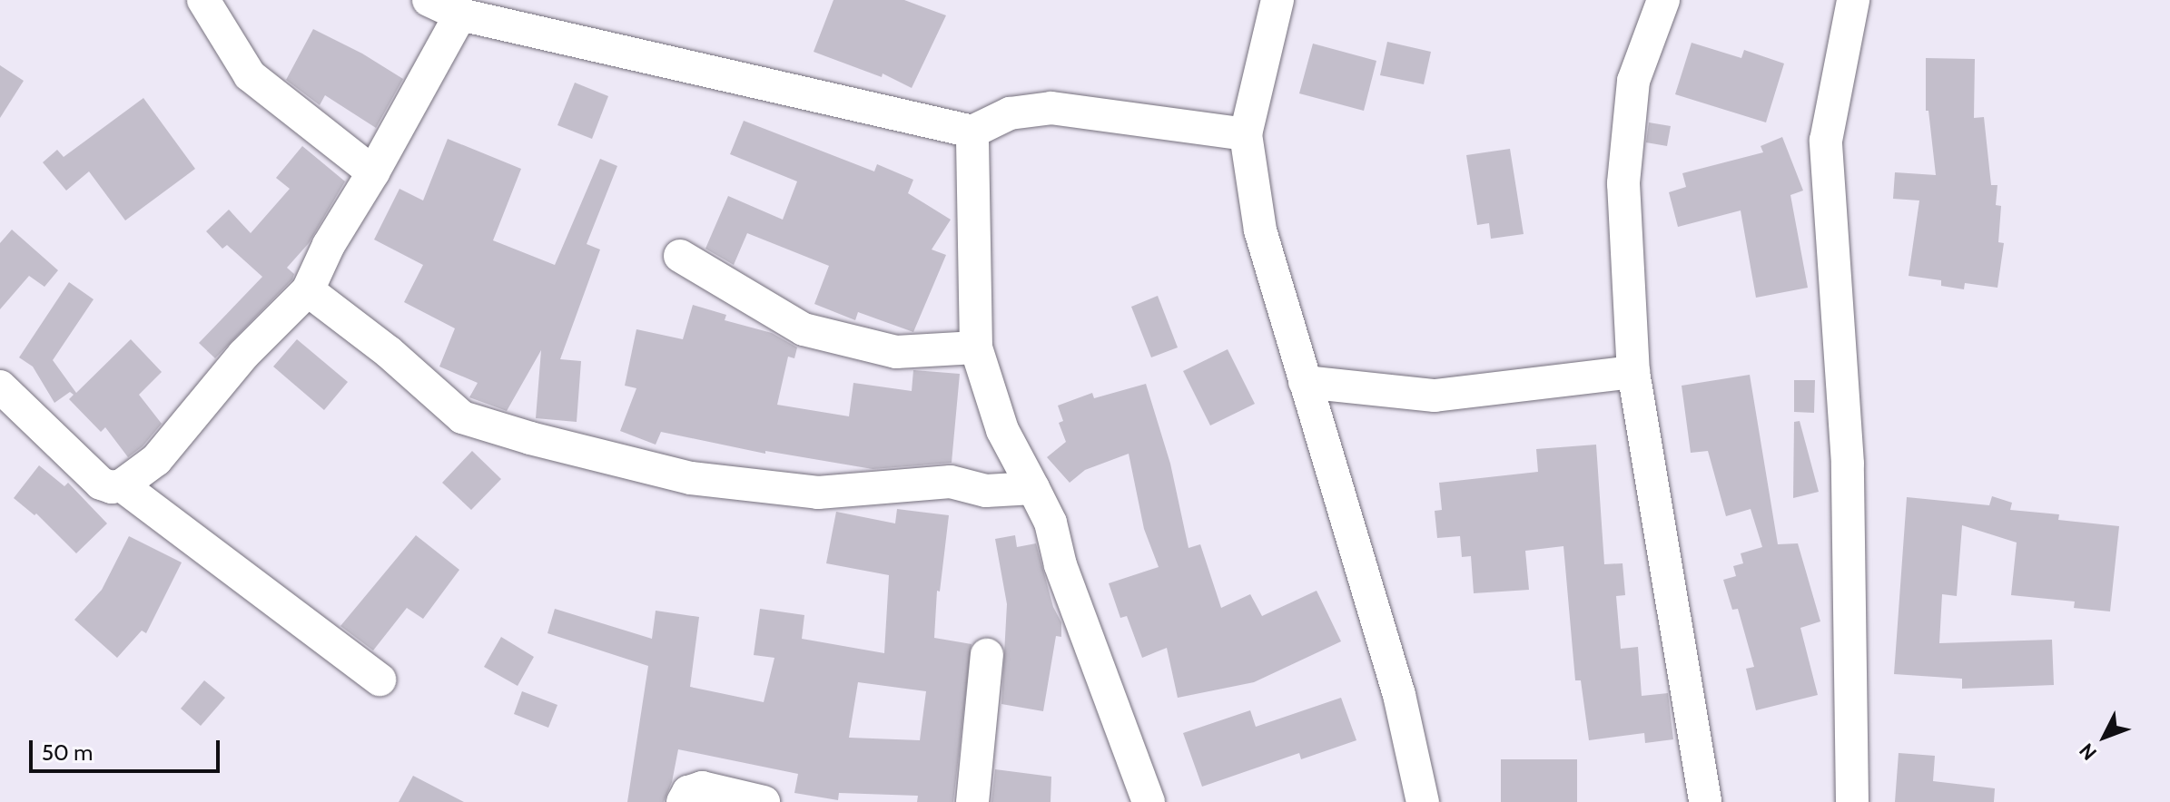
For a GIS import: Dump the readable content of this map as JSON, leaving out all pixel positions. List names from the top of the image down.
{
  "scale_bar": "50 m",
  "north": "bottom left"
}
